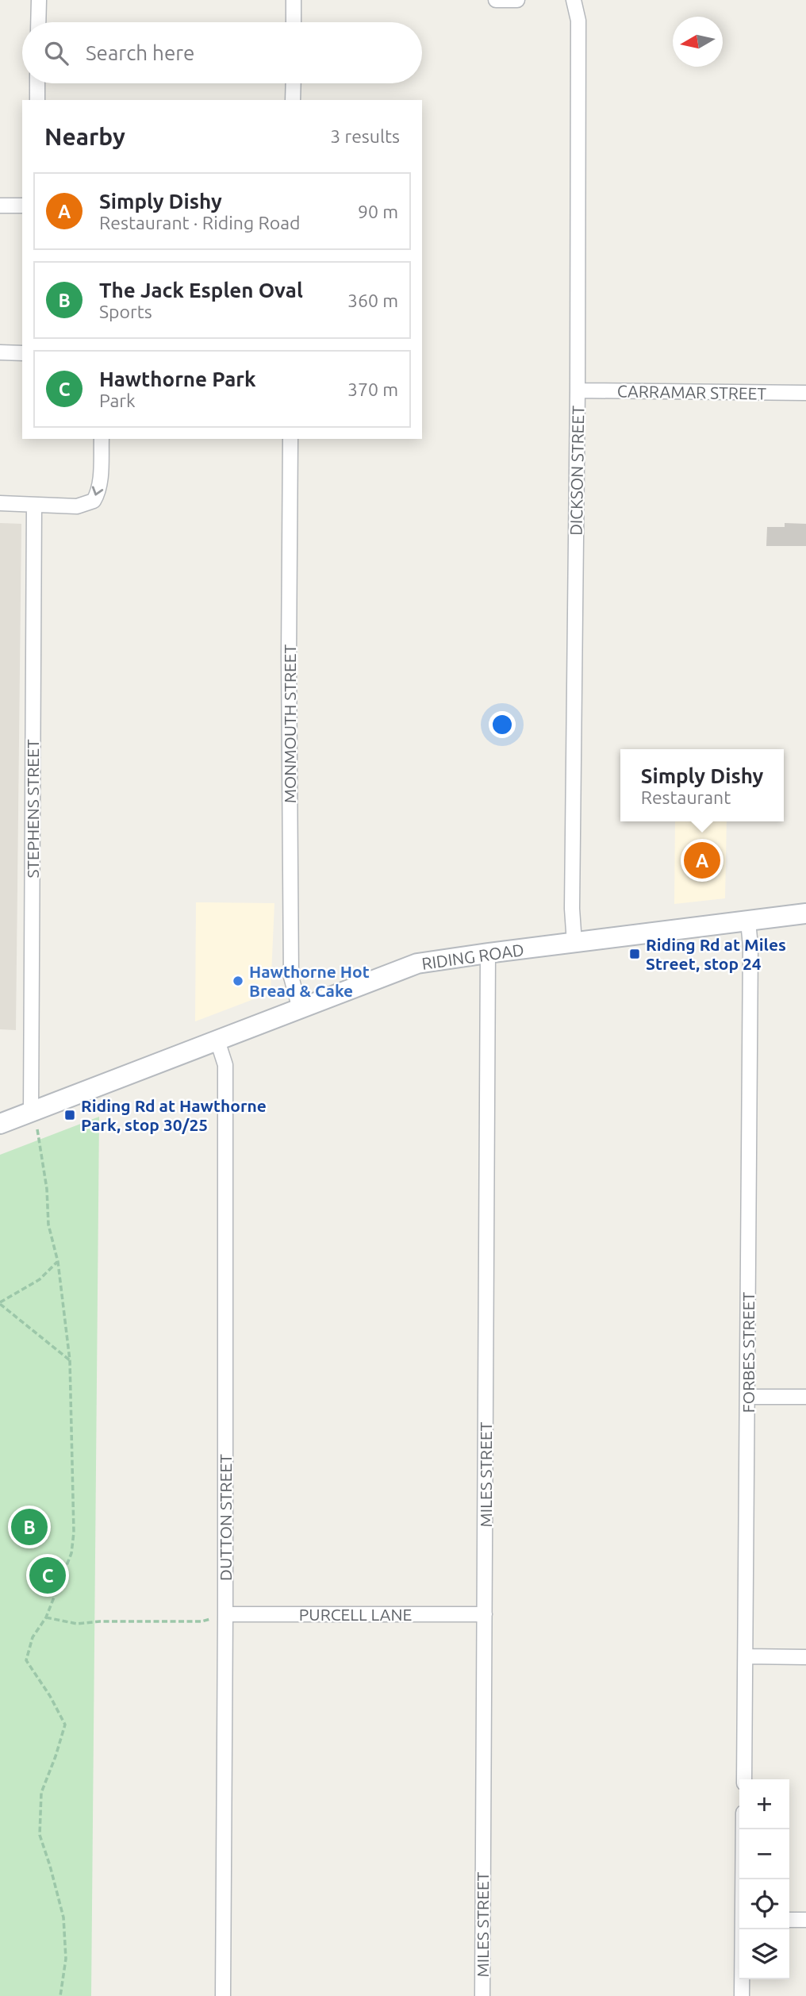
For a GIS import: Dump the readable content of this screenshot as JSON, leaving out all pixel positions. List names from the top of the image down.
{
  "streets": {
    "main road": ["RIDING ROAD"],
    "street": [
      "CARRAMAR STREET",
      "DICKSON STREET",
      "MONMOUTH STREET",
      "STEPHENS STREET",
      "FORBES STREET",
      "MILES STREET",
      "DUTTON STREET",
      "PURCELL LANE"
    ]
  },
  "crossings": [
    ["CARRAMAR STREET", "DICKSON STREET"],
    ["DICKSON STREET", "RIDING ROAD"],
    ["MONMOUTH STREET", "RIDING ROAD"],
    ["STEPHENS STREET", "RIDING ROAD"],
    ["RIDING ROAD", "FORBES STREET"],
    ["RIDING ROAD", "MILES STREET"],
    ["RIDING ROAD", "DUTTON STREET"],
    ["MILES STREET", "PURCELL LANE"],
    ["DUTTON STREET", "PURCELL LANE"]
  ],
  "places": {
    "transit": ["Riding Rd at Miles Street, stop 24", "Riding Rd at Hawthorne Park, stop 30/25"],
    "other": ["Hawthorne Hot Bread & Cake"]
  },
  "north": "left",
  "page": {
    "search": "Search here",
    "heading": ["Nearby", "3 results"],
    "list": [
      {
        "mark": "A",
        "name": "Simply Dishy",
        "note": "Restaurant · Riding Road",
        "value": "90 m"
      },
      {
        "mark": "B",
        "name": "The Jack Esplen Oval",
        "note": "Sports",
        "value": "360 m"
      },
      {
        "mark": "C",
        "name": "Hawthorne Park",
        "note": "Park",
        "value": "370 m"
      }
    ],
    "popup": ["Simply Dishy", "Restaurant"],
    "pins": ["A", "B", "C"],
    "map_buttons": ["+", "−"]
  }
}
